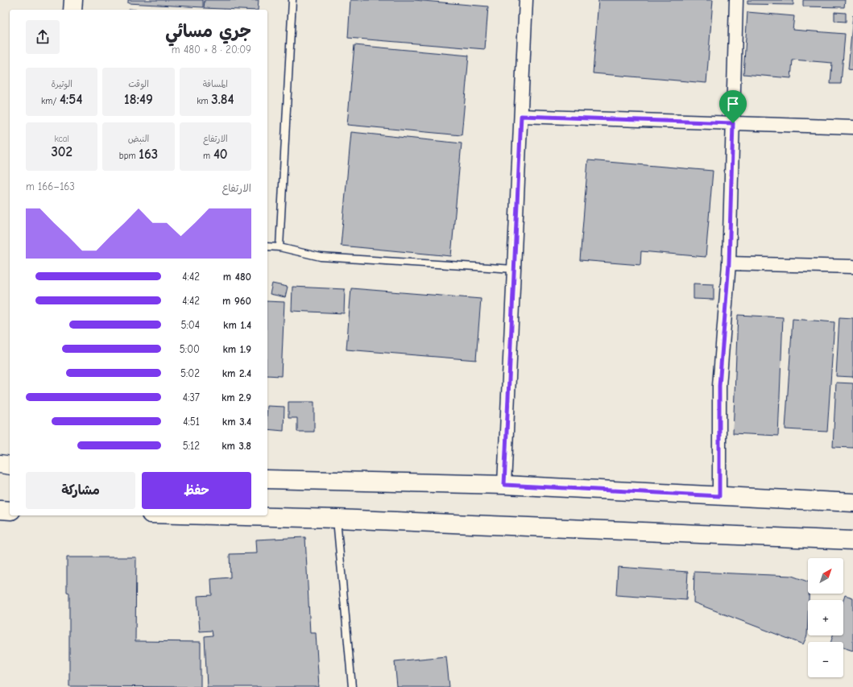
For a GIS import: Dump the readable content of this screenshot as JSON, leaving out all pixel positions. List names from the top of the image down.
{
  "north": "top right",
  "page": {
    "heading": ["جري مسائي", "20:09 · 8 × 480 m"],
    "stats": [
      ["المسافة", "3.84 km"],
      ["الوقت", "18:49"],
      ["الوتيرة", "4:54 /km"],
      ["الارتفاع", "40 m"],
      ["النبض", "163 bpm"],
      ["kcal", "302"]
    ],
    "chart": ["الارتفاع", "163–166 m"],
    "list": [
      {
        "name": "480 m",
        "note": "4:42"
      },
      {
        "name": "960 m",
        "note": "4:42"
      },
      {
        "name": "1.4 km",
        "note": "5:04"
      },
      {
        "name": "1.9 km",
        "note": "5:00"
      },
      {
        "name": "2.4 km",
        "note": "5:02"
      },
      {
        "name": "2.9 km",
        "note": "4:37"
      },
      {
        "name": "3.4 km",
        "note": "4:51"
      },
      {
        "name": "3.8 km",
        "note": "5:12"
      }
    ],
    "buttons": ["حفظ", "مشاركة"],
    "map_buttons": ["+", "−"]
  }
}
